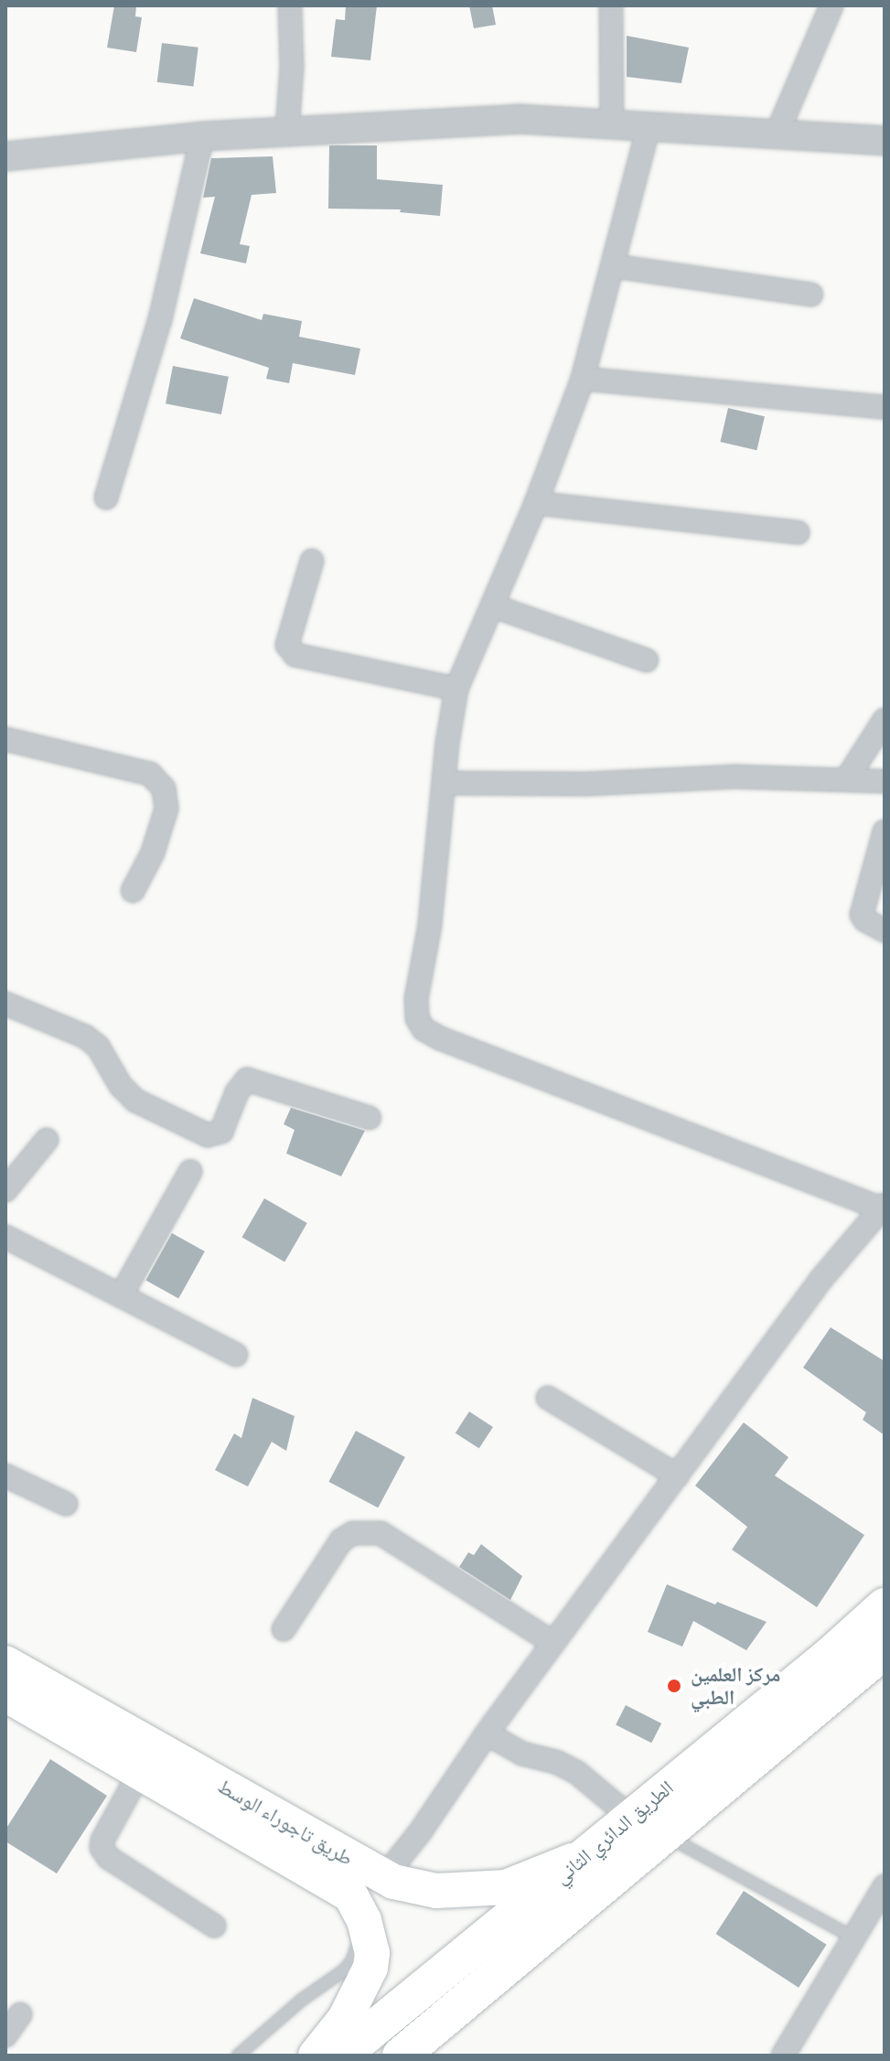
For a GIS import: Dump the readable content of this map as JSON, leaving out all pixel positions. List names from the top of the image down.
{
  "streets": {
    "highway": ["الطريق الدائري الثاني"],
    "main road": ["طريق تاجوراء الوسط"]
  },
  "crossings": [
    ["طريق تاجوراء الوسط", "الطريق الدائري الثاني"]
  ],
  "places": ["مركز العلمين الطبي"]
}
